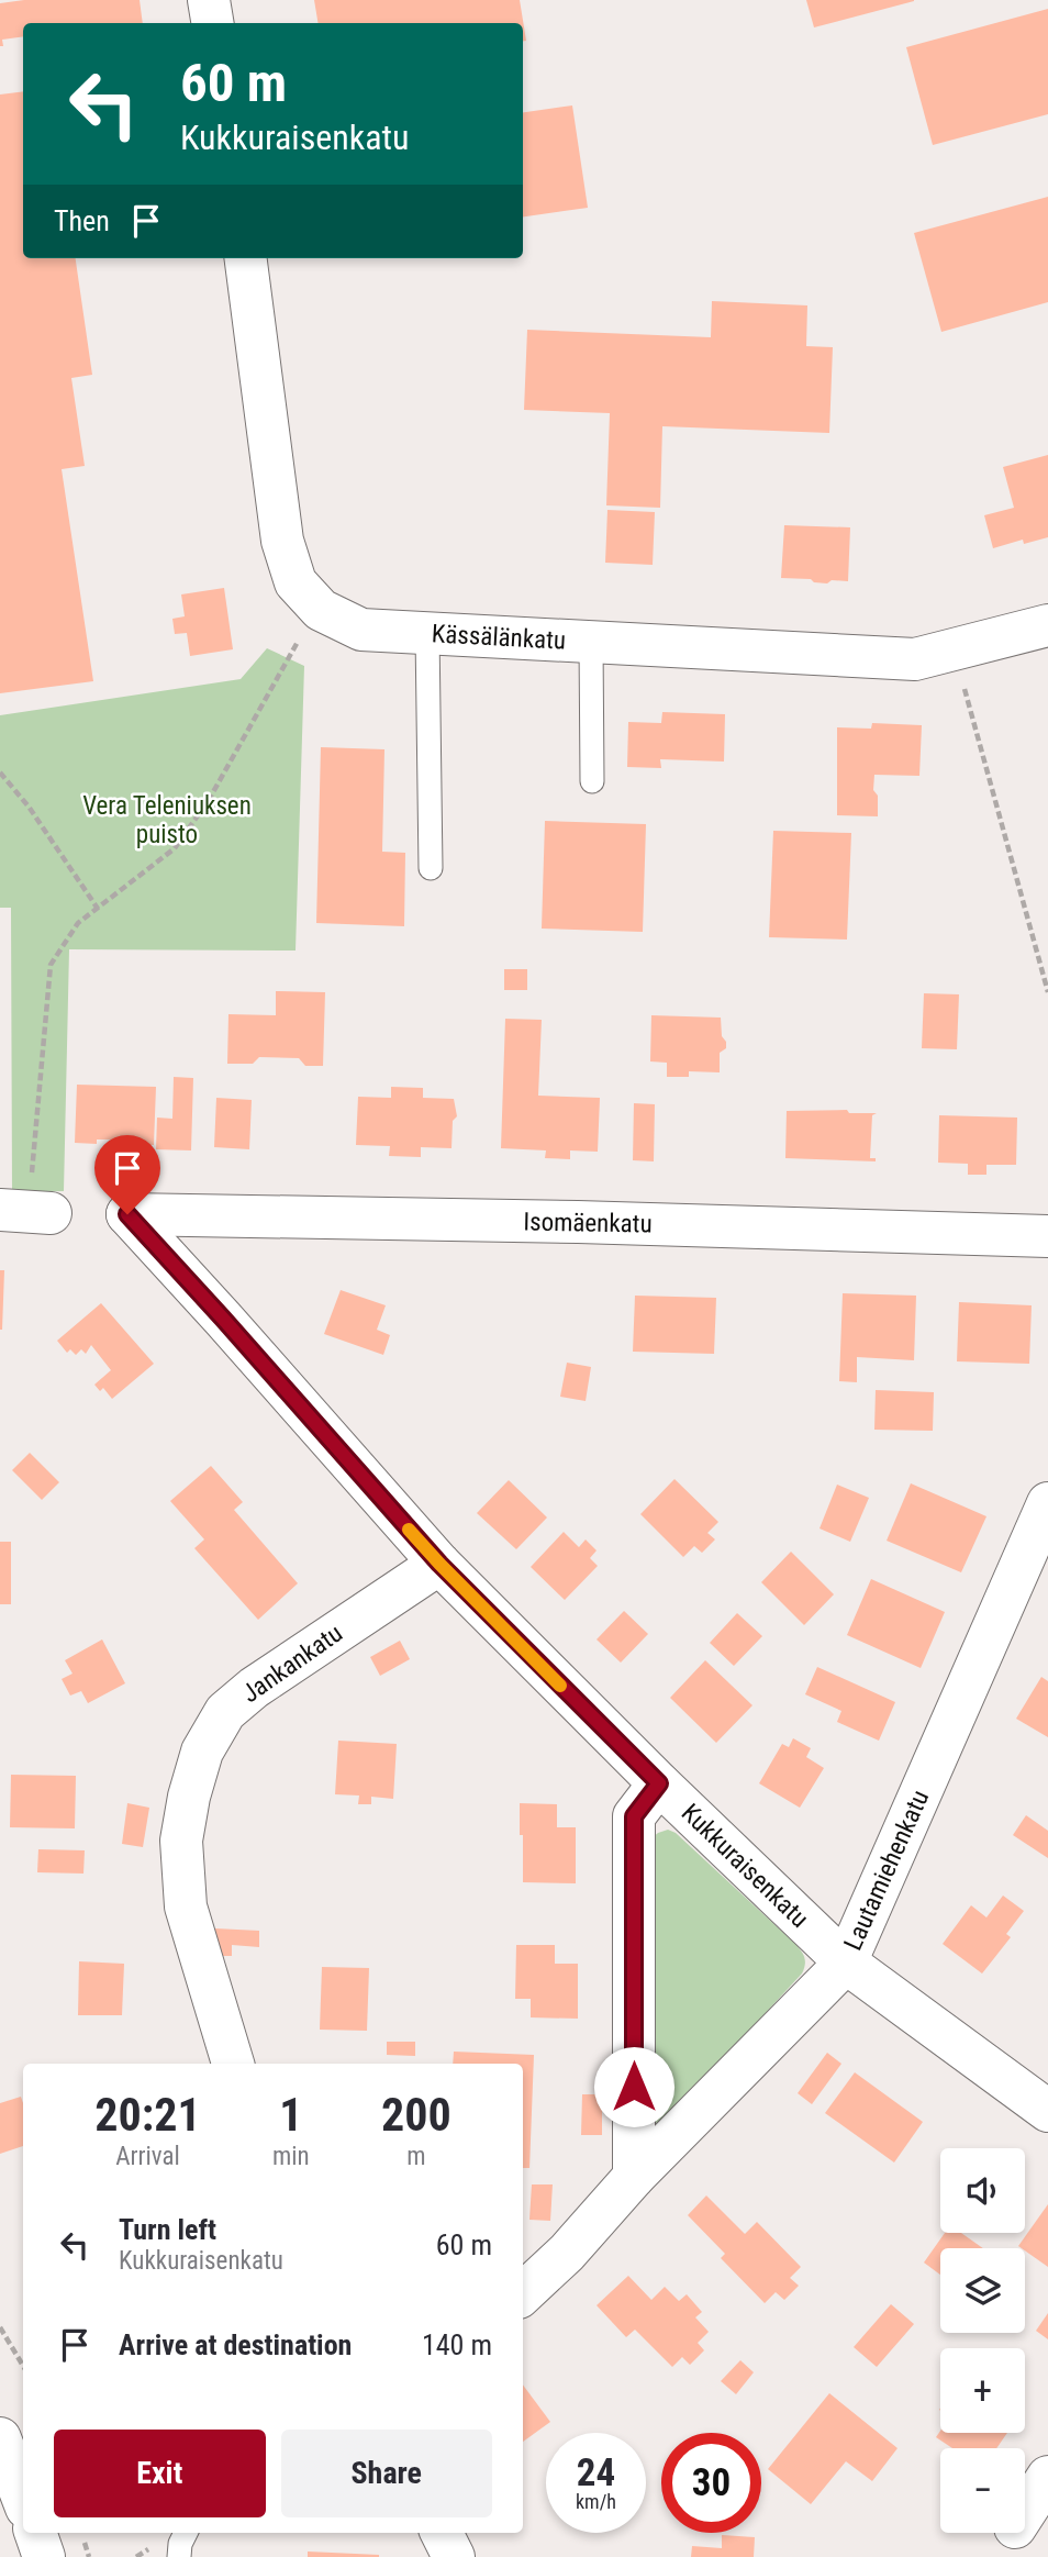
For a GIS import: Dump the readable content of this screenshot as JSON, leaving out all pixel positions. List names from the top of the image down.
{
  "streets": {
    "street": [
      "Kässälänkatu",
      "Isomäenkatu",
      "Jankankatu",
      "Kukkuraisenkatu",
      "Lautamiehenkatu"
    ]
  },
  "crossings": [
    ["Isomäenkatu", "Kukkuraisenkatu"],
    ["Jankankatu", "Kukkuraisenkatu"],
    ["Kukkuraisenkatu", "Lautamiehenkatu"]
  ],
  "parks": ["Vera Teleniuksen puisto"],
  "page": {
    "turn": ["60 m", "Kukkuraisenkatu"],
    "then": "Then",
    "eta": [
      "20:21",
      "Arrival",
      "1",
      "min",
      "200",
      "m"
    ],
    "map_buttons": ["+", "−"],
    "list": [
      {
        "name": "Turn left",
        "note": "Kukkuraisenkatu",
        "value": "60 m"
      },
      {
        "name": "Arrive at destination",
        "value": "140 m"
      }
    ],
    "buttons": ["Exit", "Share"],
    "speed": "24 km/h",
    "limit": "30"
  }
}
